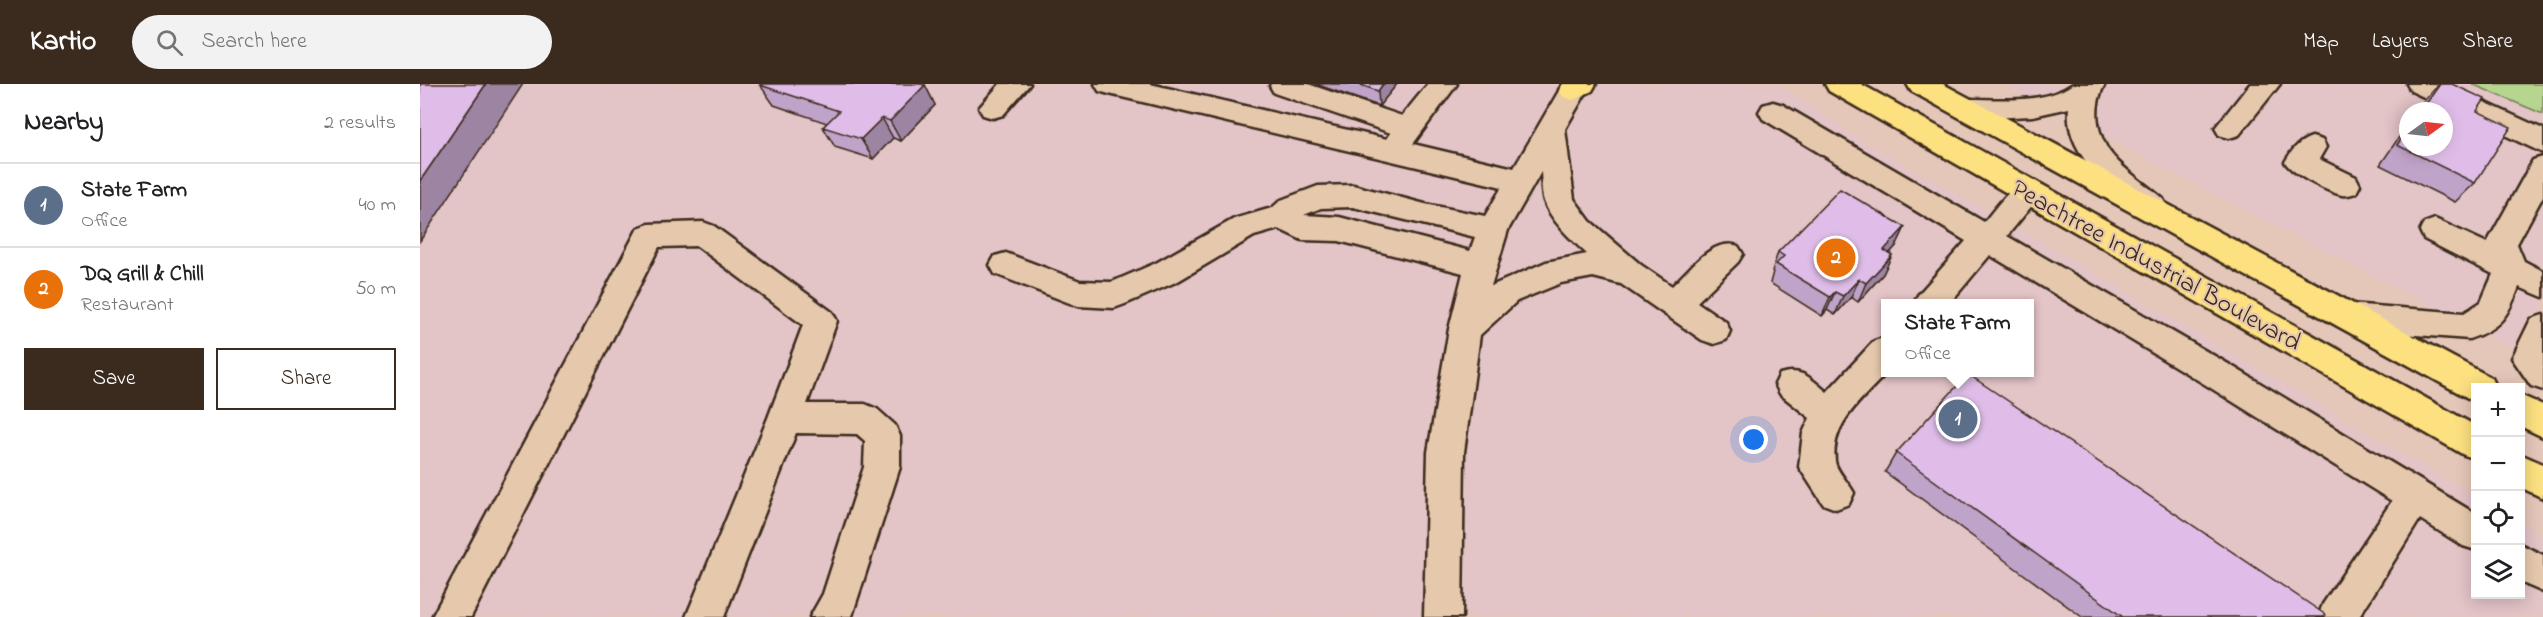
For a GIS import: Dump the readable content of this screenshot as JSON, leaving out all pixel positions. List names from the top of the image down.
{
  "streets": {
    "highway": ["Peachtree Industrial Boulevard"]
  },
  "north": "right",
  "page": {
    "header": "Kartio",
    "search": "Search here",
    "nav": ["Map", "Layers", "Share"],
    "heading": ["Nearby", "2 results"],
    "list": [
      {
        "mark": "1",
        "name": "State Farm",
        "note": "Office",
        "value": "40 m"
      },
      {
        "mark": "2",
        "name": "DQ Grill & Chill",
        "note": "Restaurant",
        "value": "50 m"
      }
    ],
    "pins": ["2", "1"],
    "popup": ["State Farm", "Office"],
    "buttons": ["Save", "Share"],
    "map_buttons": ["+", "−"]
  }
}
